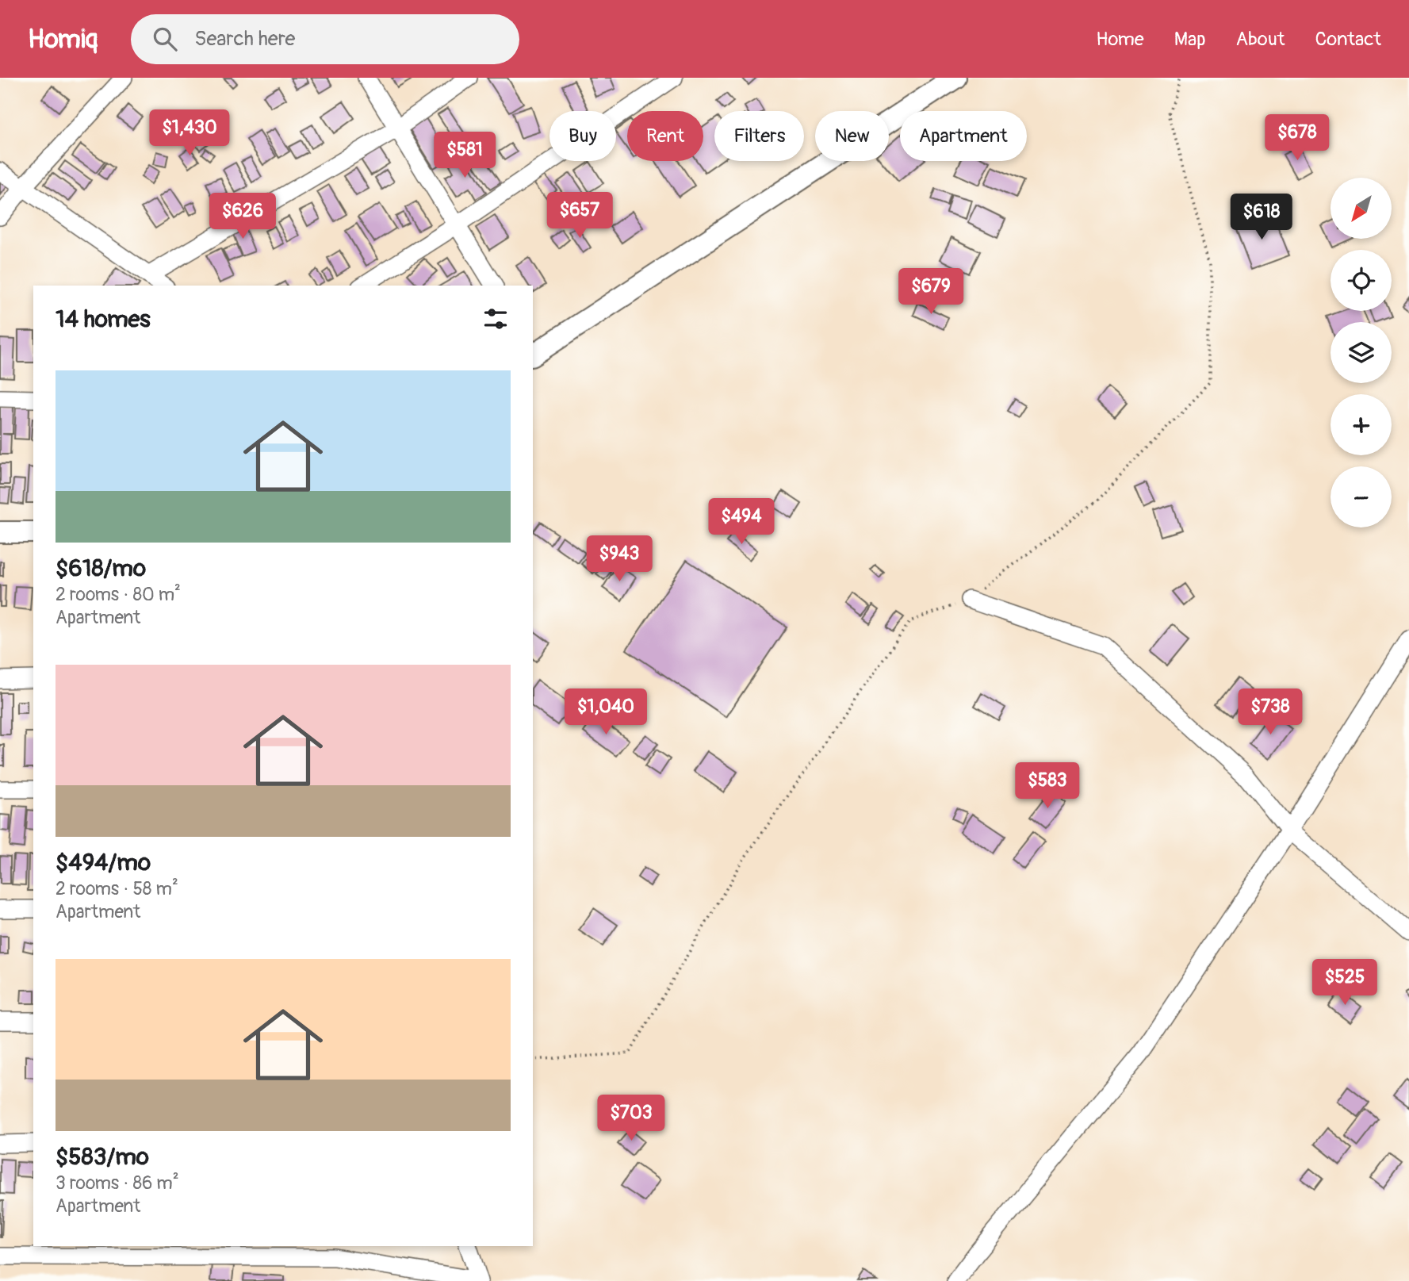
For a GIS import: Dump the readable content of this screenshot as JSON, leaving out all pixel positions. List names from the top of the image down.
{
  "north": "bottom left",
  "page": {
    "header": "Homiq",
    "search": "Search here",
    "nav": [
      "Home",
      "Map",
      "About",
      "Contact"
    ],
    "price": [
      "$1,430",
      "$678",
      "$581",
      "$657",
      "$626",
      "$618",
      "$679",
      "$494",
      "$943",
      "$1,040",
      "$738",
      "$583",
      "$525",
      "$703"
    ],
    "chip": [
      "Buy",
      "Rent",
      "Filters",
      "New",
      "Apartment"
    ],
    "map_buttons": ["+", "−"],
    "heading": "14 homes",
    "list": [
      {
        "name": "$618/mo",
        "note": "2 rooms · 80 m² · Apartment"
      },
      {
        "name": "$494/mo",
        "note": "2 rooms · 58 m² · Apartment"
      },
      {
        "name": "$583/mo",
        "note": "3 rooms · 86 m² · Apartment"
      }
    ]
  }
}
